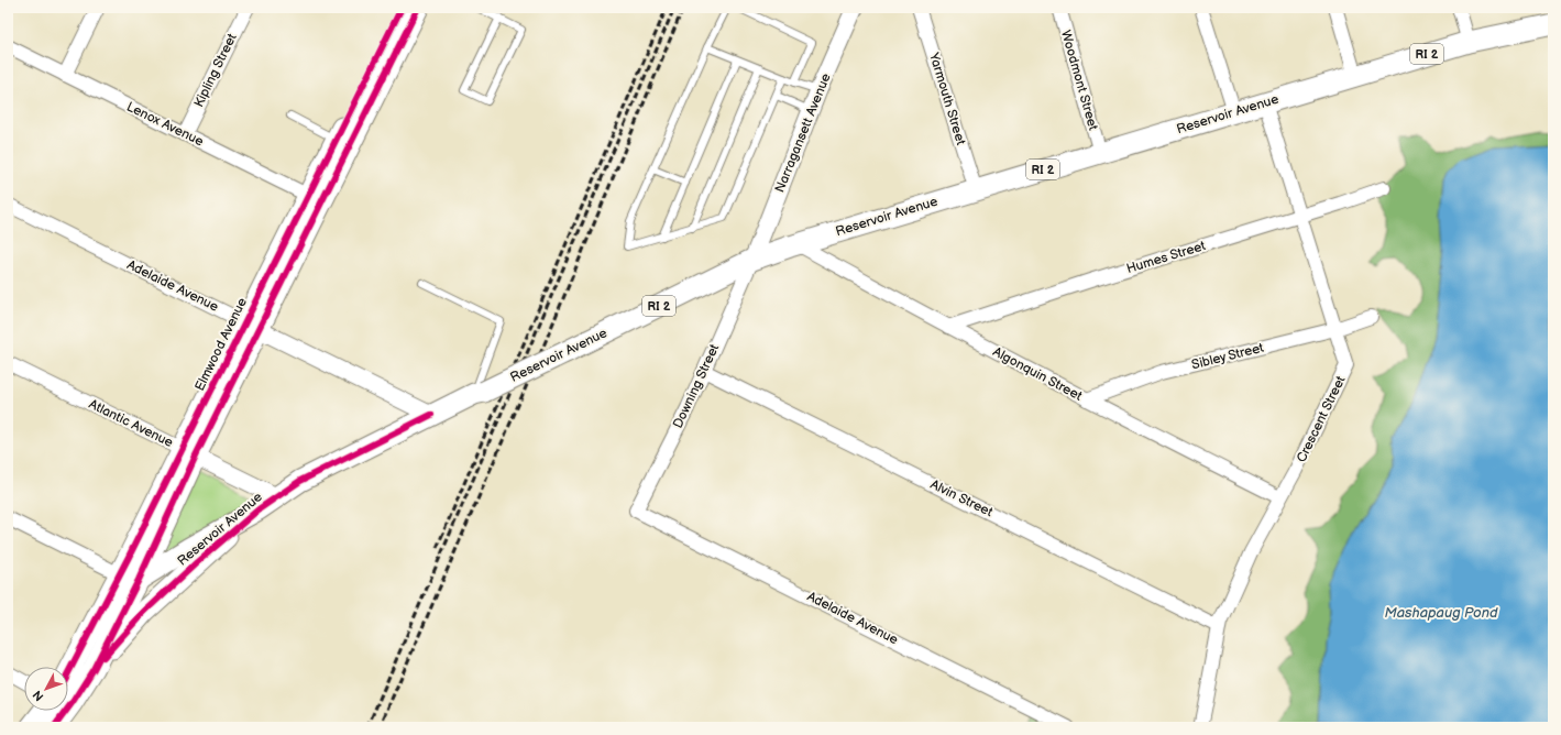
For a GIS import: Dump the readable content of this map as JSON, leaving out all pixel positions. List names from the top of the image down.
{
  "streets": {
    "main road": ["RI 2", "Reservoir Avenue", "Elmwood Avenue"],
    "street": [
      "Kipling Street",
      "Woodmont Street",
      "Yarmouth Street",
      "Lenox Avenue",
      "Narragansett Avenue",
      "Humes Street",
      "Adelaide Avenue",
      "Sibley Street",
      "Algonquin Street",
      "Downing Street",
      "Crescent Street",
      "Atlantic Avenue",
      "Alvin Street"
    ]
  },
  "crossings": [
    ["Kipling Street", "Lenox Avenue"],
    ["Woodmont Street", "Reservoir Avenue"],
    ["Yarmouth Street", "Reservoir Avenue"],
    ["Reservoir Avenue", "Narragansett Avenue"],
    ["Reservoir Avenue", "Adelaide Avenue"],
    ["Reservoir Avenue", "Elmwood Avenue"],
    ["Reservoir Avenue", "Algonquin Street"],
    ["Reservoir Avenue", "Downing Street"],
    ["Reservoir Avenue", "Crescent Street"],
    ["Reservoir Avenue", "Atlantic Avenue"],
    ["Lenox Avenue", "Elmwood Avenue"],
    ["Narragansett Avenue", "Downing Street"],
    ["Humes Street", "Algonquin Street"],
    ["Humes Street", "Crescent Street"],
    ["Adelaide Avenue", "Elmwood Avenue"],
    ["Adelaide Avenue", "Downing Street"],
    ["Elmwood Avenue", "Atlantic Avenue"],
    ["Sibley Street", "Algonquin Street"],
    ["Sibley Street", "Crescent Street"],
    ["Algonquin Street", "Crescent Street"],
    ["Downing Street", "Alvin Street"],
    ["Crescent Street", "Alvin Street"]
  ],
  "water": ["Mashapaug Pond"],
  "north": "bottom left"
}
